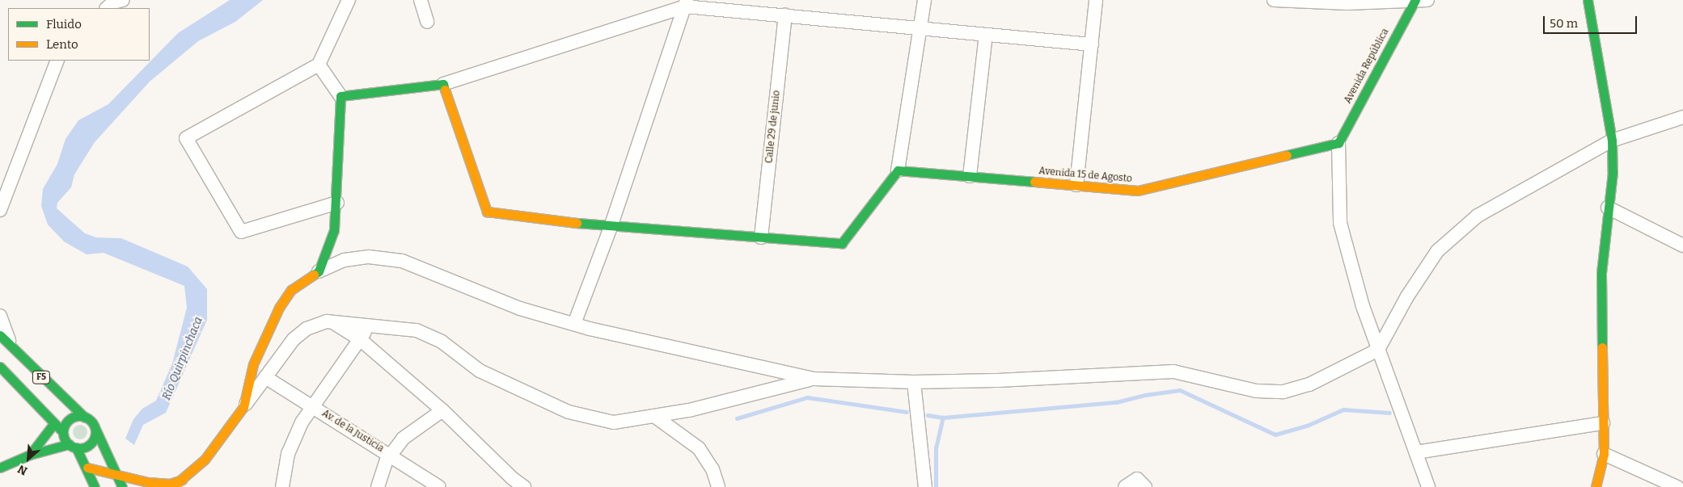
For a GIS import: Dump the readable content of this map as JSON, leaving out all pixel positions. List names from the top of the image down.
{
  "streets": {
    "main road": ["Avenida República", "Avenida 15 de Agosto", "F5"],
    "street": ["Calle 29 de junio", "Av. de la Justicia"]
  },
  "crossings": [
    ["Avenida República", "Avenida 15 de Agosto"]
  ],
  "water": ["Río Quirpinchaca"],
  "legend": ["Fluido", "Lento"],
  "scale_bar": "50 m",
  "north": "bottom left"
}
